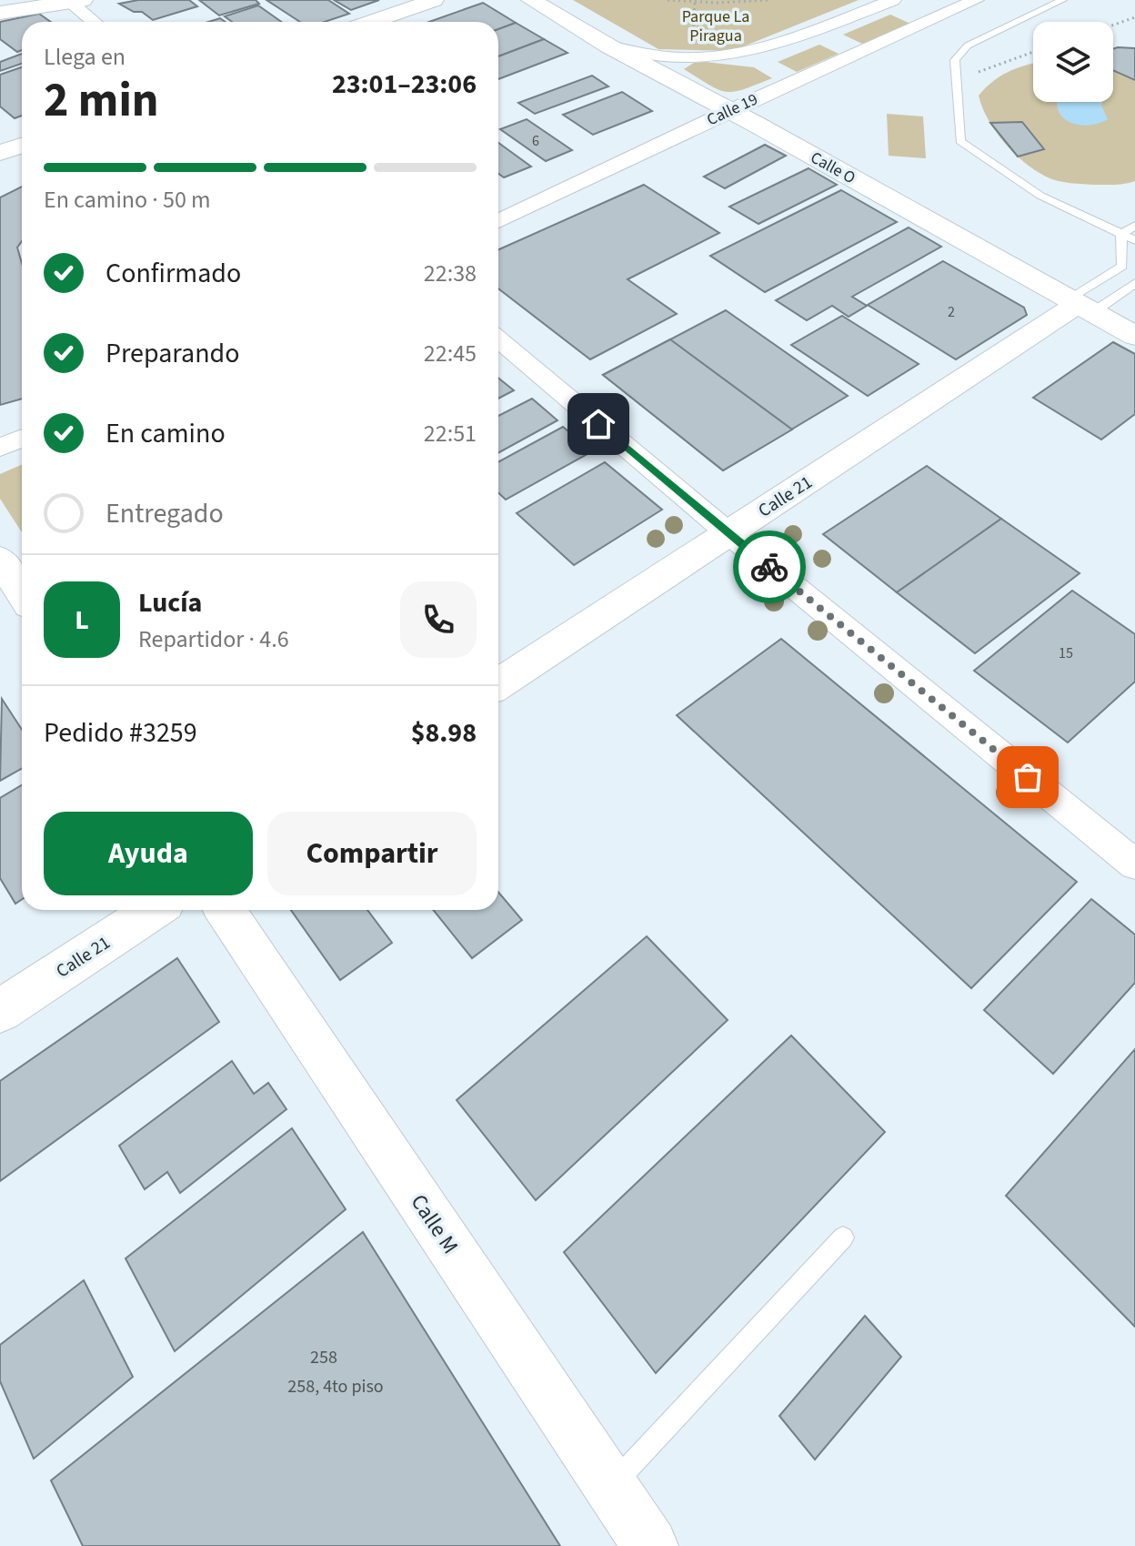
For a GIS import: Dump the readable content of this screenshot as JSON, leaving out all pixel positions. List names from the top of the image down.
{
  "streets": {
    "main road": ["Calle O"],
    "street": ["Calle 19", "Calle 21", "Calle M"]
  },
  "crossings": [
    ["Calle 19", "Calle O"],
    ["Calle O", "Calle 21"]
  ],
  "parks": ["Parque La Piragua"],
  "house_numbers": [
    "6",
    "2",
    "15",
    "258",
    "258, 4to piso"
  ],
  "page": {
    "heading": ["2 min", "Llega en", "23:01–23:06"],
    "panel": [
      "Lucía",
      "Repartidor · 4.6",
      "Pedido #3259",
      "$8.98"
    ],
    "bar": "En camino · 50 m",
    "list": [
      ["Confirmado", "22:38"],
      ["Preparando", "22:45"],
      ["En camino", "22:51"],
      "Entregado"
    ],
    "round": "L",
    "buttons": ["Ayuda", "Compartir"]
  }
}
